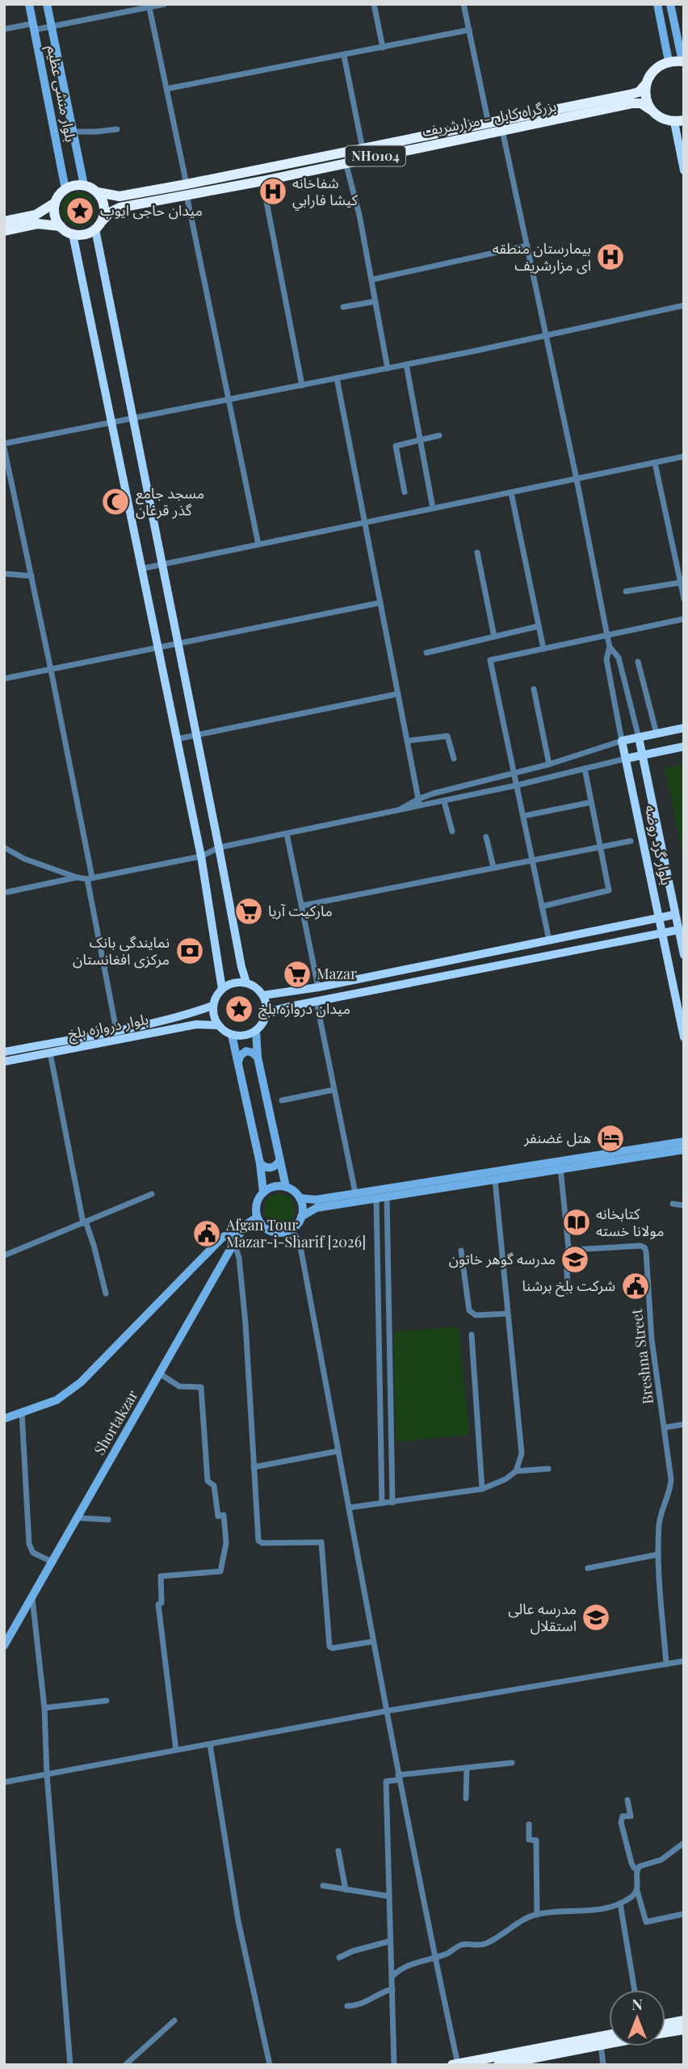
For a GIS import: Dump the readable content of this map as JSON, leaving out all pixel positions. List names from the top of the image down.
{
  "streets": {
    "highway": ["بزرگراه کابل - مزارشریف", "NH0104"],
    "main road": ["بلوار گرد روضه", "بلوار دروازه بلخ"],
    "street": ["بلوار منشی عظیم", "Breshna Street", "Shortakzar"]
  },
  "crossings": [
    ["بلوار منشی عظیم", "بزرگراه کابل - مزارشریف"],
    ["بلوار منشی عظیم", "NH0104"],
    ["بزرگراه کابل - مزارشریف", "NH0104"]
  ],
  "places": {
    "hospital": ["شفاخانه كيشا فارابي", "بیمارستان منطقه ای مزارشریف"],
    "place": ["میدان حاجی ایوب", "میدان دروازه بلخ"],
    "mosque": ["مسجد جامع گذر قرغان"],
    "supermarket": ["مارکیت آریا", "Mazar"],
    "bank": ["نمایندگی بانک مرکزی افغانستان"],
    "hotel": ["هتل غضنفر"],
    "library": ["کتابخانه مولانا خسته"],
    "public building": ["Afgan Tour Mazar-i-Sharif [2026]", "شرکت بلخ برشنا"],
    "school or university": ["مدرسه گوهر خاتون", "مدرسه عالی استقلال"]
  },
  "north": "top"
}
